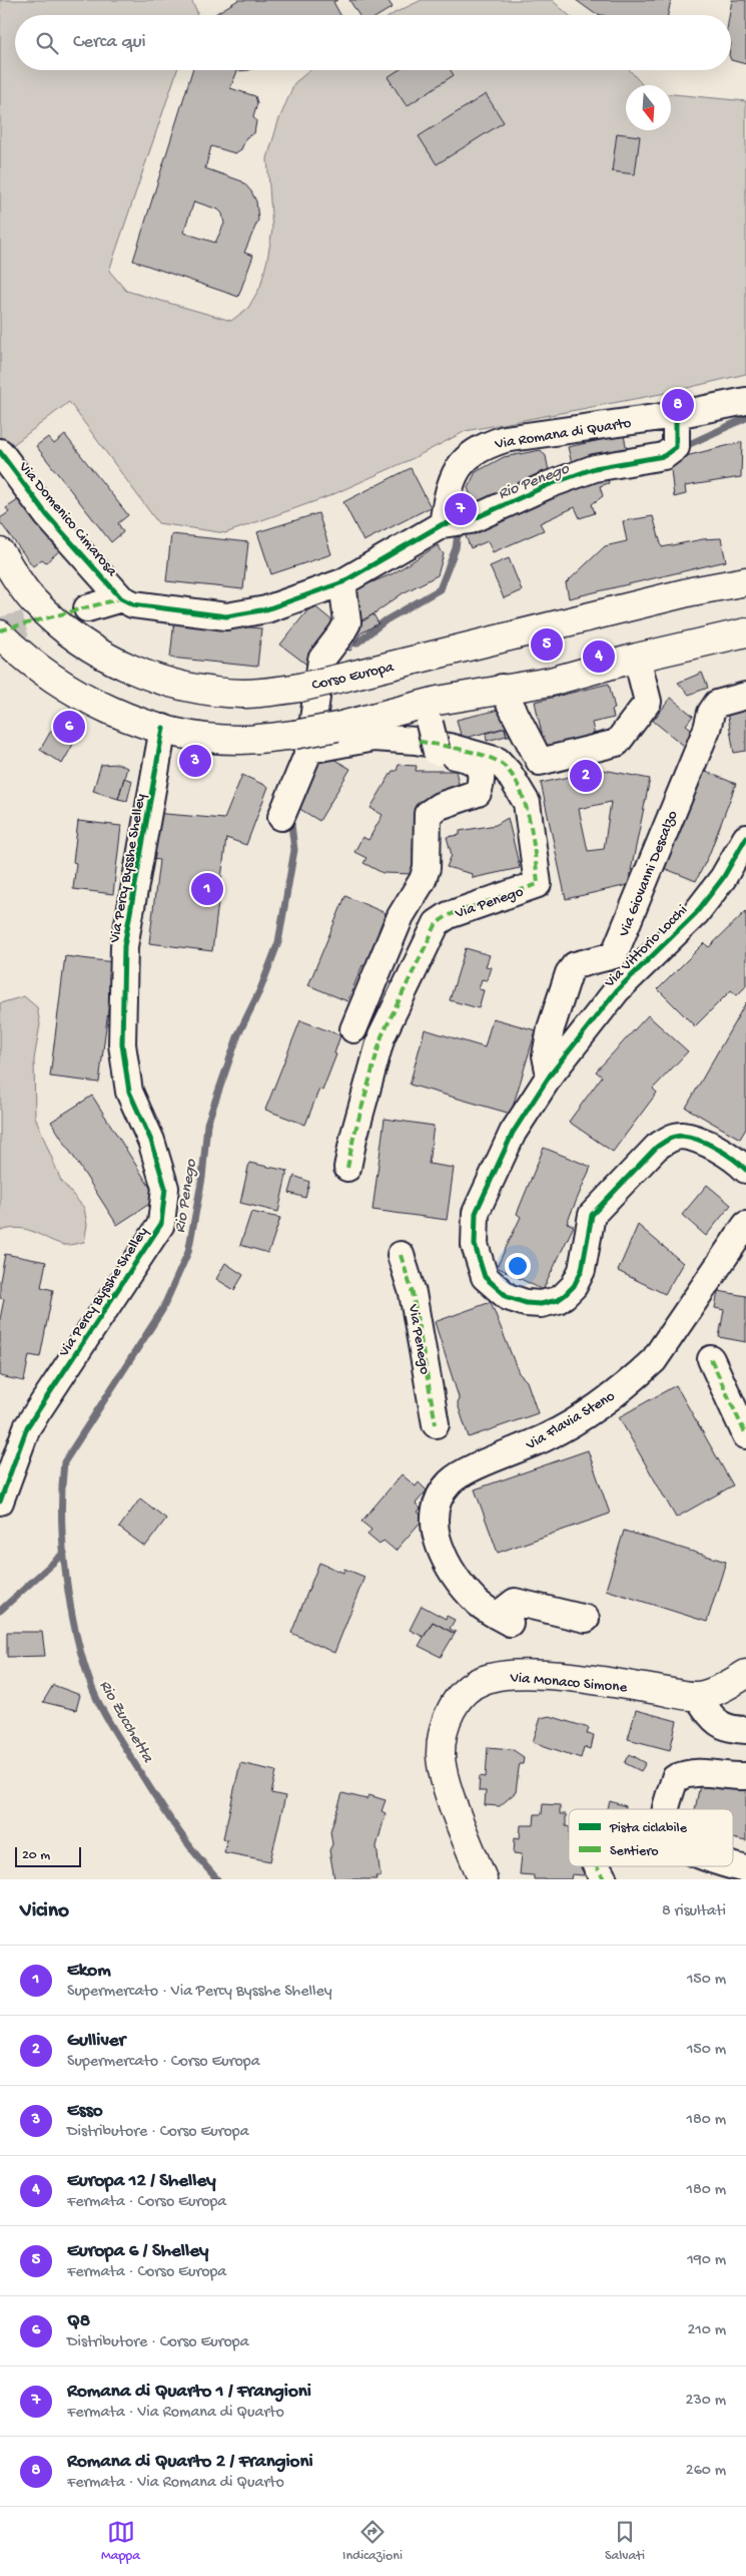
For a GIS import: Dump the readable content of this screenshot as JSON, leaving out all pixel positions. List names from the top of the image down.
{
  "streets": {
    "main road": ["Corso Europa", "Via Monaco Simone"],
    "street": [
      "Via Romana di Quarto",
      "Via Domenico Cimarosa",
      "Via Percy Bysshe Shelley",
      "Via Giovanni Descalzo",
      "Via Penego",
      "Via Vittorio Locchi",
      "Via Flavia Steno"
    ]
  },
  "crossings": [
    ["Via Giovanni Descalzo", "Via Vittorio Locchi"]
  ],
  "water": ["Rio Penego", "Rio Zucchetta"],
  "legend": ["Pista ciclabile", "Sentiero"],
  "scale_bar": "20 m",
  "north": "bottom",
  "page": {
    "search": "Cerca qui",
    "pins": [
      "8",
      "7",
      "5",
      "4",
      "6",
      "3",
      "2",
      "1"
    ],
    "scale": "20 m",
    "heading": ["Vicino", "8 risultati"],
    "list": [
      {
        "mark": "1",
        "name": "Ekom",
        "note": "Supermercato · Via Percy Bysshe Shelley",
        "value": "150 m"
      },
      {
        "mark": "2",
        "name": "Gulliver",
        "note": "Supermercato · Corso Europa",
        "value": "150 m"
      },
      {
        "mark": "3",
        "name": "Esso",
        "note": "Distributore · Corso Europa",
        "value": "180 m"
      },
      {
        "mark": "4",
        "name": "Europa 12 / Shelley",
        "note": "Fermata · Corso Europa",
        "value": "180 m"
      },
      {
        "mark": "5",
        "name": "Europa 6 / Shelley",
        "note": "Fermata · Corso Europa",
        "value": "190 m"
      },
      {
        "mark": "6",
        "name": "Q8",
        "note": "Distributore · Corso Europa",
        "value": "210 m"
      },
      {
        "mark": "7",
        "name": "Romana di Quarto 1 / Frangioni",
        "note": "Fermata · Via Romana di Quarto",
        "value": "230 m"
      },
      {
        "mark": "8",
        "name": "Romana di Quarto 2 / Frangioni",
        "note": "Fermata · Via Romana di Quarto",
        "value": "260 m"
      }
    ],
    "nav": ["Mappa", "Indicazioni", "Salvati"]
  }
}
